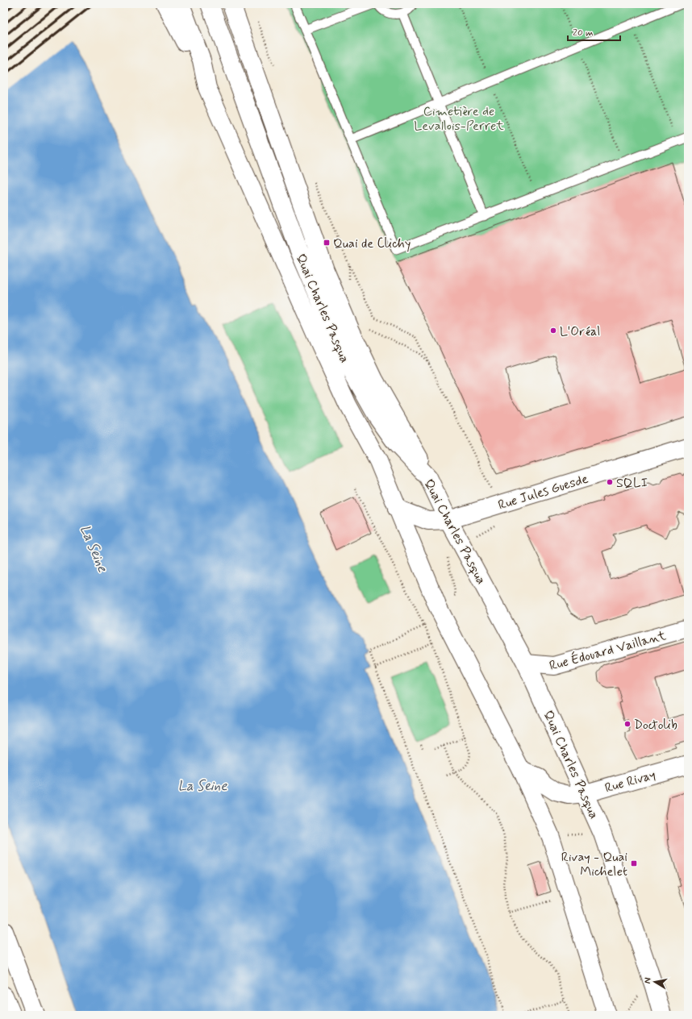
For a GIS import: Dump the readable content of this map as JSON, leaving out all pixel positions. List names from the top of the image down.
{
  "streets": {
    "main road": [
      "Quai Charles Pasqua",
      "Rue Jules Guesde",
      "Rue Édouard Vaillant",
      "Rue Rivay"
    ]
  },
  "crossings": [
    ["Quai Charles Pasqua", "Rue Jules Guesde"],
    ["Quai Charles Pasqua", "Rue Édouard Vaillant"],
    ["Quai Charles Pasqua", "Rue Rivay"]
  ],
  "water": ["La Seine"],
  "parks": ["Cimetière de Levallois-Perret"],
  "places": {
    "transit": ["Quai de Clichy", "Rivay - Quai Michelet"],
    "other": ["L'Oréal", "SQLI", "Doctolib"]
  },
  "scale_bar": "20 m",
  "north": "left"
}
